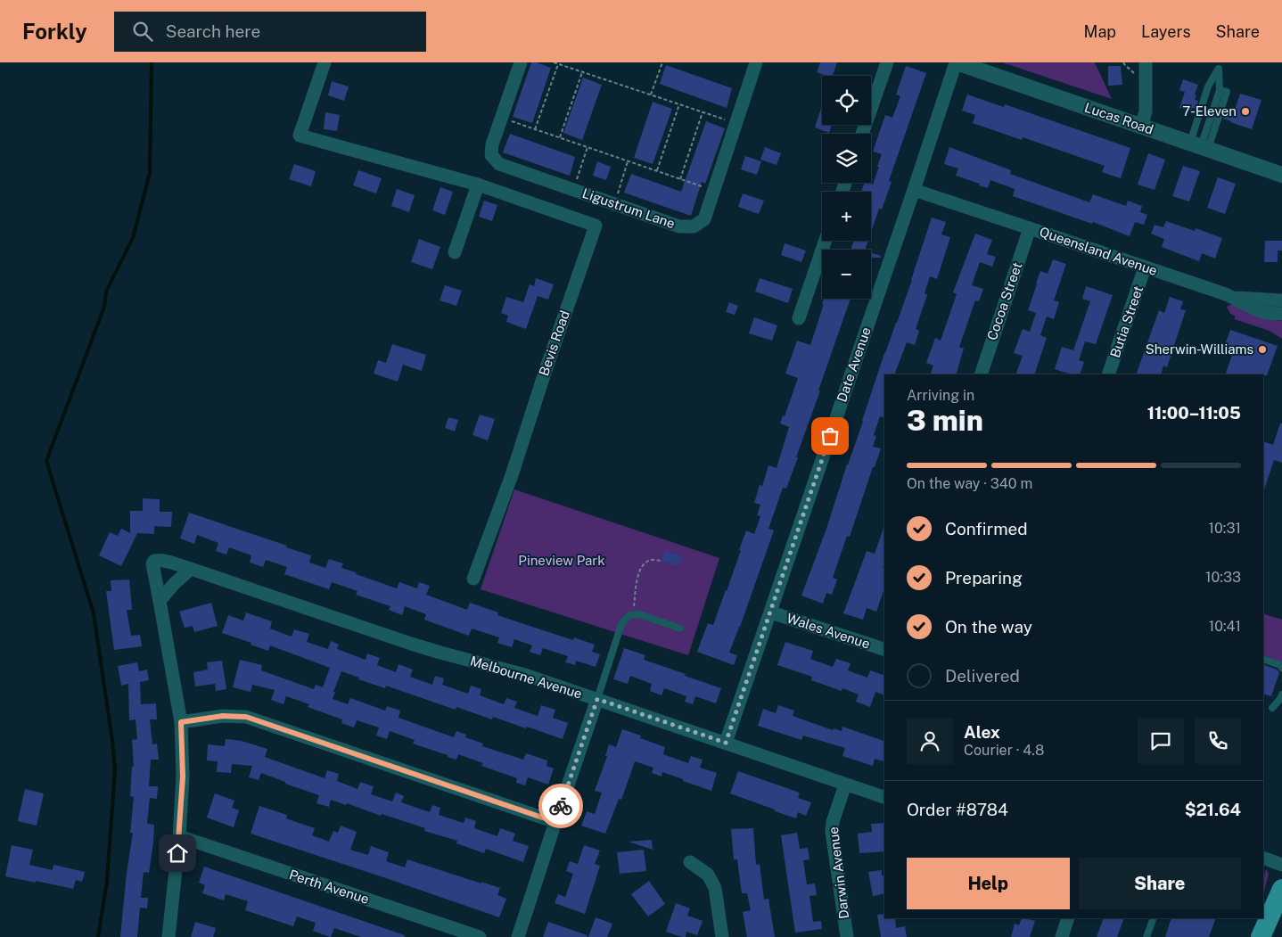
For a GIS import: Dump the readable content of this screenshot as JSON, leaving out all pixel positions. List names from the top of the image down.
{
  "streets": {
    "street": [
      "Lucas Road",
      "Ligustrum Lane",
      "Queensland Avenue",
      "Cocoa Street",
      "Butia Street",
      "Bevis Road",
      "Date Avenue",
      "Wales Avenue",
      "Melbourne Avenue",
      "Darwin Avenue",
      "Perth Avenue"
    ]
  },
  "crossings": [
    ["Lucas Road", "Date Avenue"],
    ["Queensland Avenue", "Cocoa Street"],
    ["Queensland Avenue", "Butia Street"],
    ["Queensland Avenue", "Date Avenue"],
    ["Date Avenue", "Wales Avenue"],
    ["Date Avenue", "Melbourne Avenue"],
    ["Melbourne Avenue", "Darwin Avenue"]
  ],
  "parks": ["Pineview Park"],
  "places": ["7-Eleven", "Sherwin-Williams"],
  "page": {
    "header": "Forkly",
    "search": "Search here",
    "nav": ["Map", "Layers", "Share"],
    "map_buttons": ["+", "−"],
    "heading": ["3 min", "Arriving in", "11:00–11:05"],
    "panel": [
      "Alex",
      "Courier · 4.8",
      "Order #8784",
      "$21.64"
    ],
    "bar": "On the way · 340 m",
    "list": [
      ["Confirmed", "10:31"],
      ["Preparing", "10:33"],
      ["On the way", "10:41"],
      "Delivered"
    ],
    "buttons": ["Help", "Share"]
  }
}
